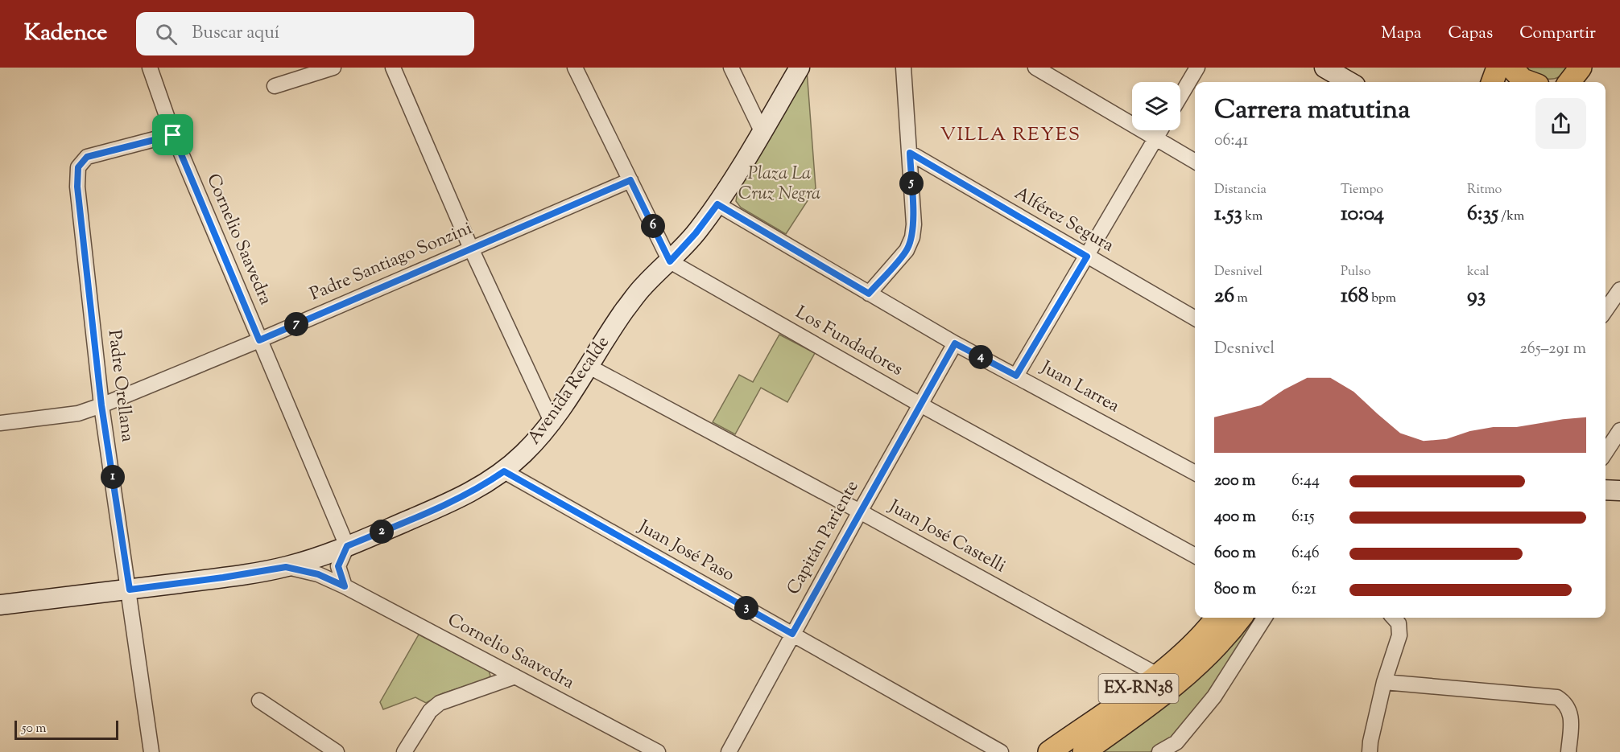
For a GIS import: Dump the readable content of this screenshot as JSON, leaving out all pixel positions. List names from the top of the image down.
{
  "streets": {
    "main road": ["EX-RN38"],
    "street": [
      "Alférez Segura",
      "Cornelio Saavedra",
      "Padre Santiago Sonzini",
      "Los Fundadores",
      "Padre Orellana",
      "Juan Larrea",
      "Avenida Recalde",
      "Juan José Castelli",
      "Capitán Pariente",
      "Juan José Paso"
    ]
  },
  "crossings": [
    ["Cornelio Saavedra", "Padre Santiago Sonzini"],
    ["Cornelio Saavedra", "Padre Orellana"],
    ["Cornelio Saavedra", "Avenida Recalde"],
    ["Padre Santiago Sonzini", "Padre Orellana"],
    ["Los Fundadores", "Avenida Recalde"],
    ["Los Fundadores", "Capitán Pariente"],
    ["Padre Orellana", "Avenida Recalde"],
    ["Juan Larrea", "Avenida Recalde"],
    ["Juan Larrea", "Capitán Pariente"],
    ["Avenida Recalde", "Juan José Castelli"],
    ["Avenida Recalde", "Juan José Paso"],
    ["Juan José Castelli", "Capitán Pariente"],
    ["Juan José Castelli", "EX-RN38"],
    ["Capitán Pariente", "Juan José Paso"]
  ],
  "districts": ["VILLA REYES"],
  "parks": ["Plaza La Cruz Negra"],
  "scale_bar": "50 m",
  "page": {
    "header": "Kadence",
    "search": "Buscar aquí",
    "nav": ["Mapa", "Capas", "Compartir"],
    "heading": ["Carrera matutina", "06:41"],
    "stats": [
      ["Distancia", "1.53 km"],
      ["Tiempo", "10:04"],
      ["Ritmo", "6:35 /km"],
      ["Desnivel", "26 m"],
      ["Pulso", "168 bpm"],
      ["kcal", "93"]
    ],
    "pins": [
      "5",
      "6",
      "7",
      "4",
      "1",
      "2",
      "3"
    ],
    "chart": ["Desnivel", "265–291 m"],
    "list": [
      {
        "name": "200 m",
        "note": "6:44"
      },
      {
        "name": "400 m",
        "note": "6:15"
      },
      {
        "name": "600 m",
        "note": "6:46"
      },
      {
        "name": "800 m",
        "note": "6:21"
      }
    ],
    "scale": "50 m"
  }
}
